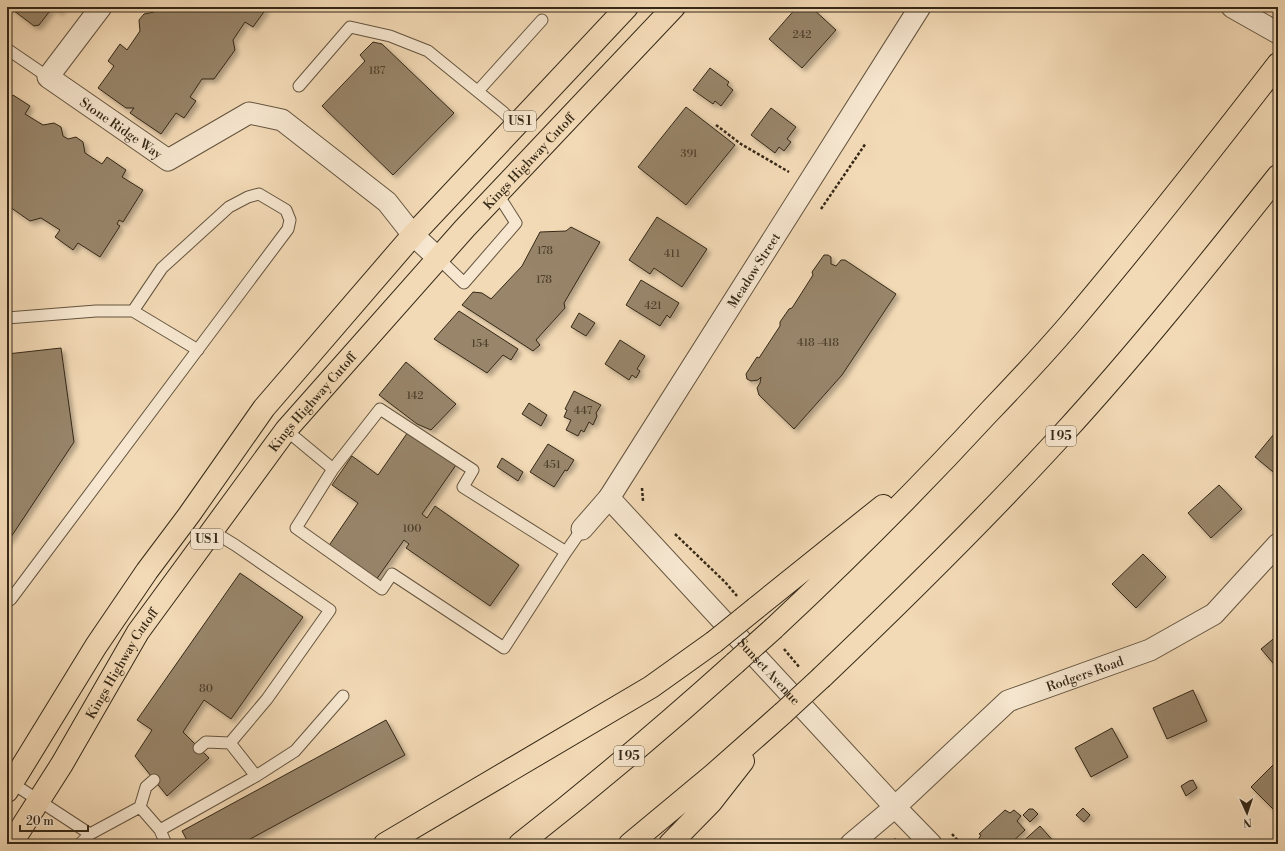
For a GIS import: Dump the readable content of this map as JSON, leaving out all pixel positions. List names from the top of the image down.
{
  "streets": {
    "main road": ["US 1", "Kings Highway Cutoff", "I 95"],
    "street": [
      "Stone Ridge Way",
      "Meadow Street",
      "Sunset Avenue",
      "Rodgers Road"
    ]
  },
  "crossings": [
    ["US 1", "Stone Ridge Way"],
    ["Stone Ridge Way", "Kings Highway Cutoff"],
    ["Meadow Street", "Sunset Avenue"],
    ["Sunset Avenue", "Rodgers Road"]
  ],
  "house_numbers": [
    "242",
    "187",
    "391",
    "178",
    "411",
    "178",
    "421",
    "418 -418",
    "154",
    "142",
    "447",
    "451",
    "100",
    "80"
  ],
  "scale_bar": "20 m",
  "north": "bottom"
}
